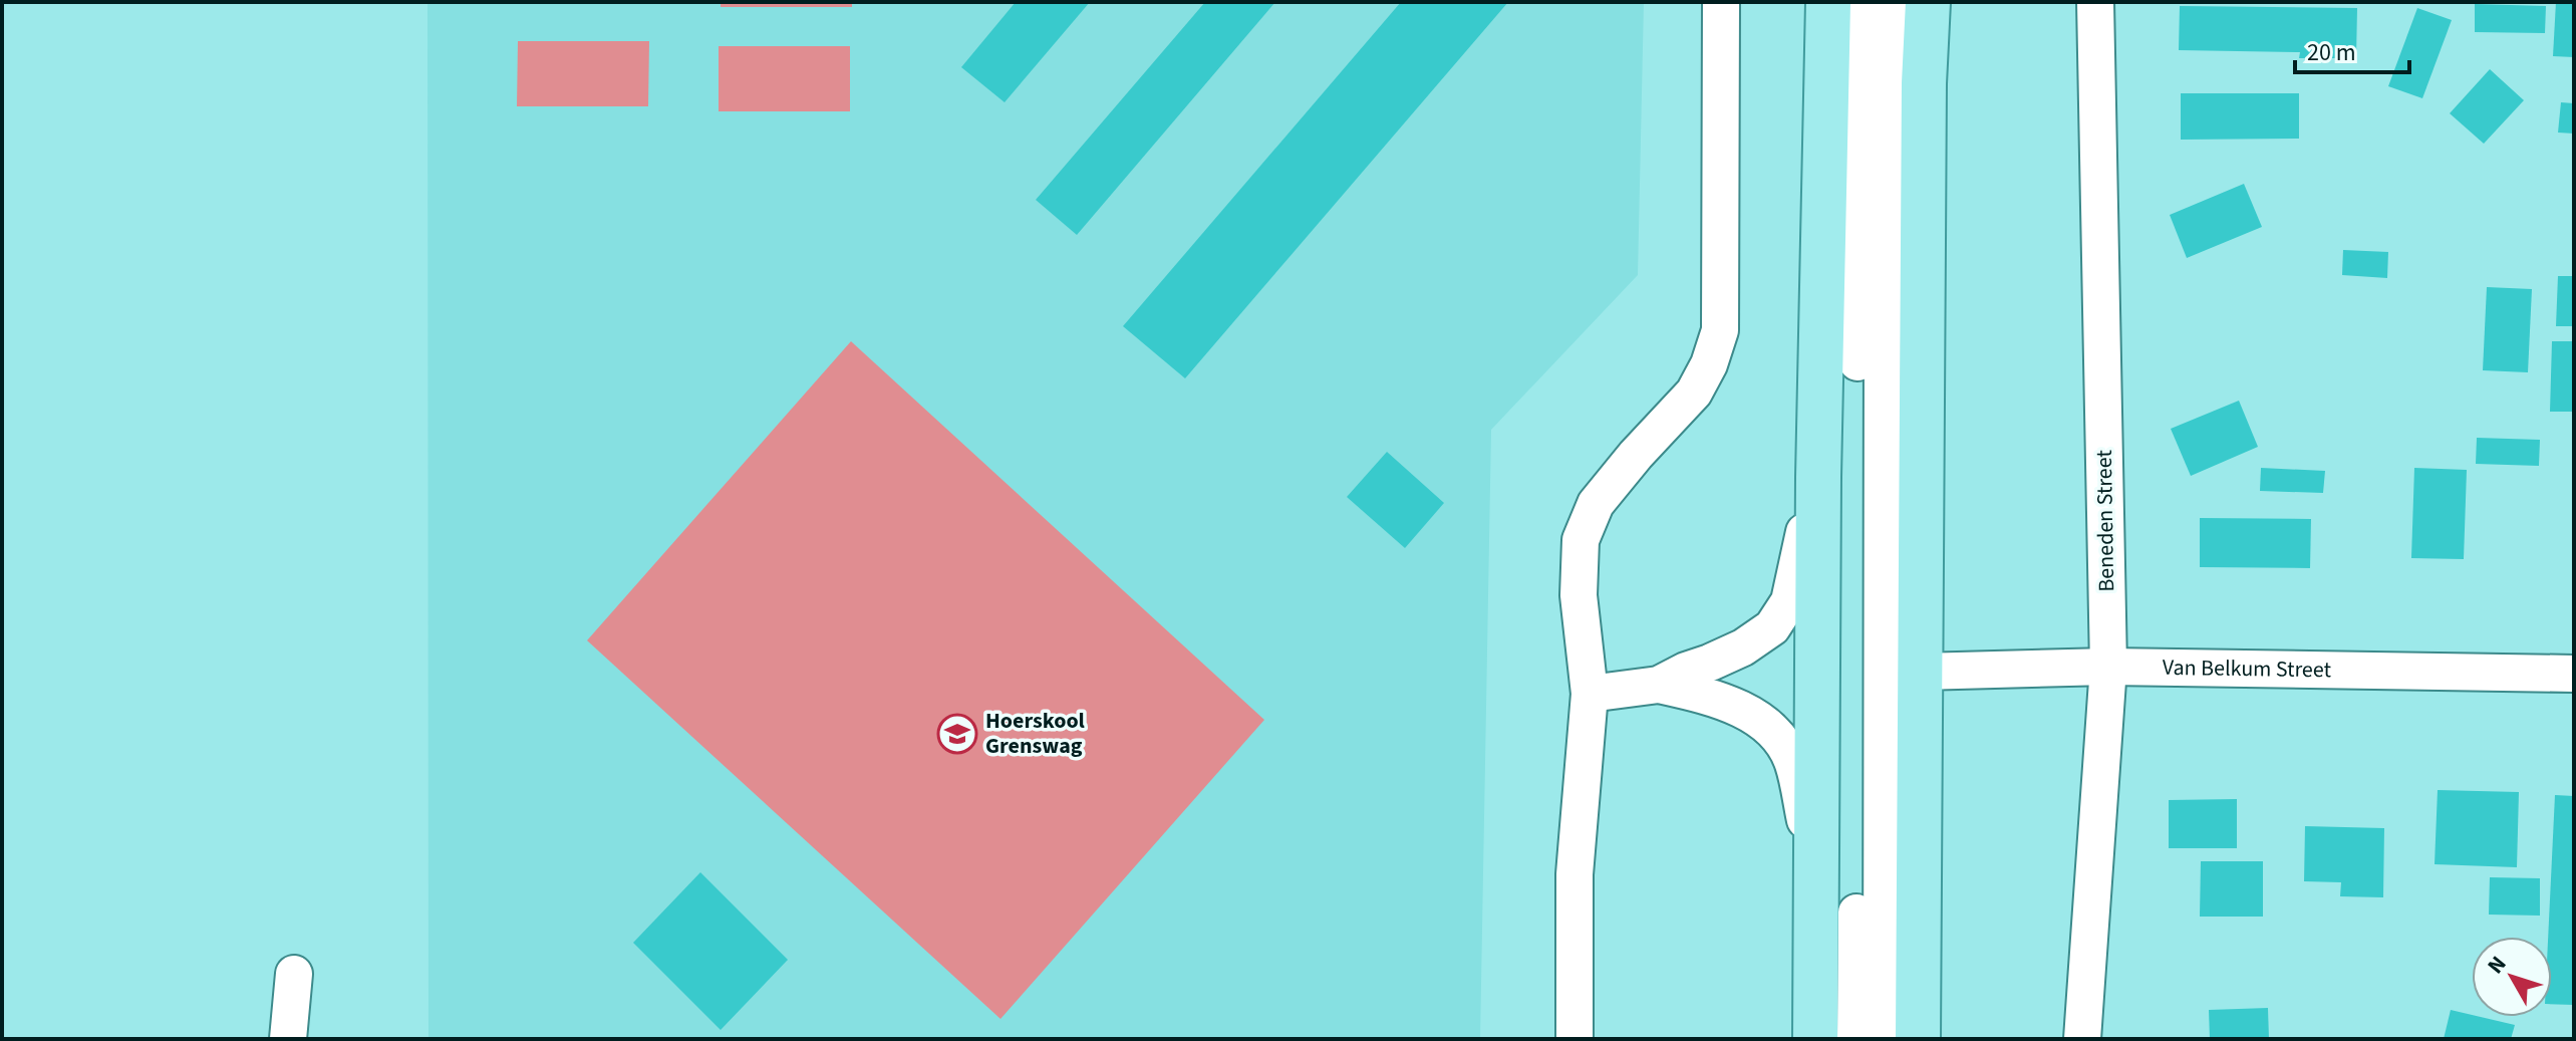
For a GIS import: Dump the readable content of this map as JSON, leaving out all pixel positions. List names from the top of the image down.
{
  "streets": {
    "street": ["Beneden Street", "Van Belkum Street"]
  },
  "crossings": [
    ["Beneden Street", "Van Belkum Street"]
  ],
  "places": {
    "school or university": ["Hoerskool Grenswag"]
  },
  "scale_bar": "20 m",
  "north": "top left"
}
